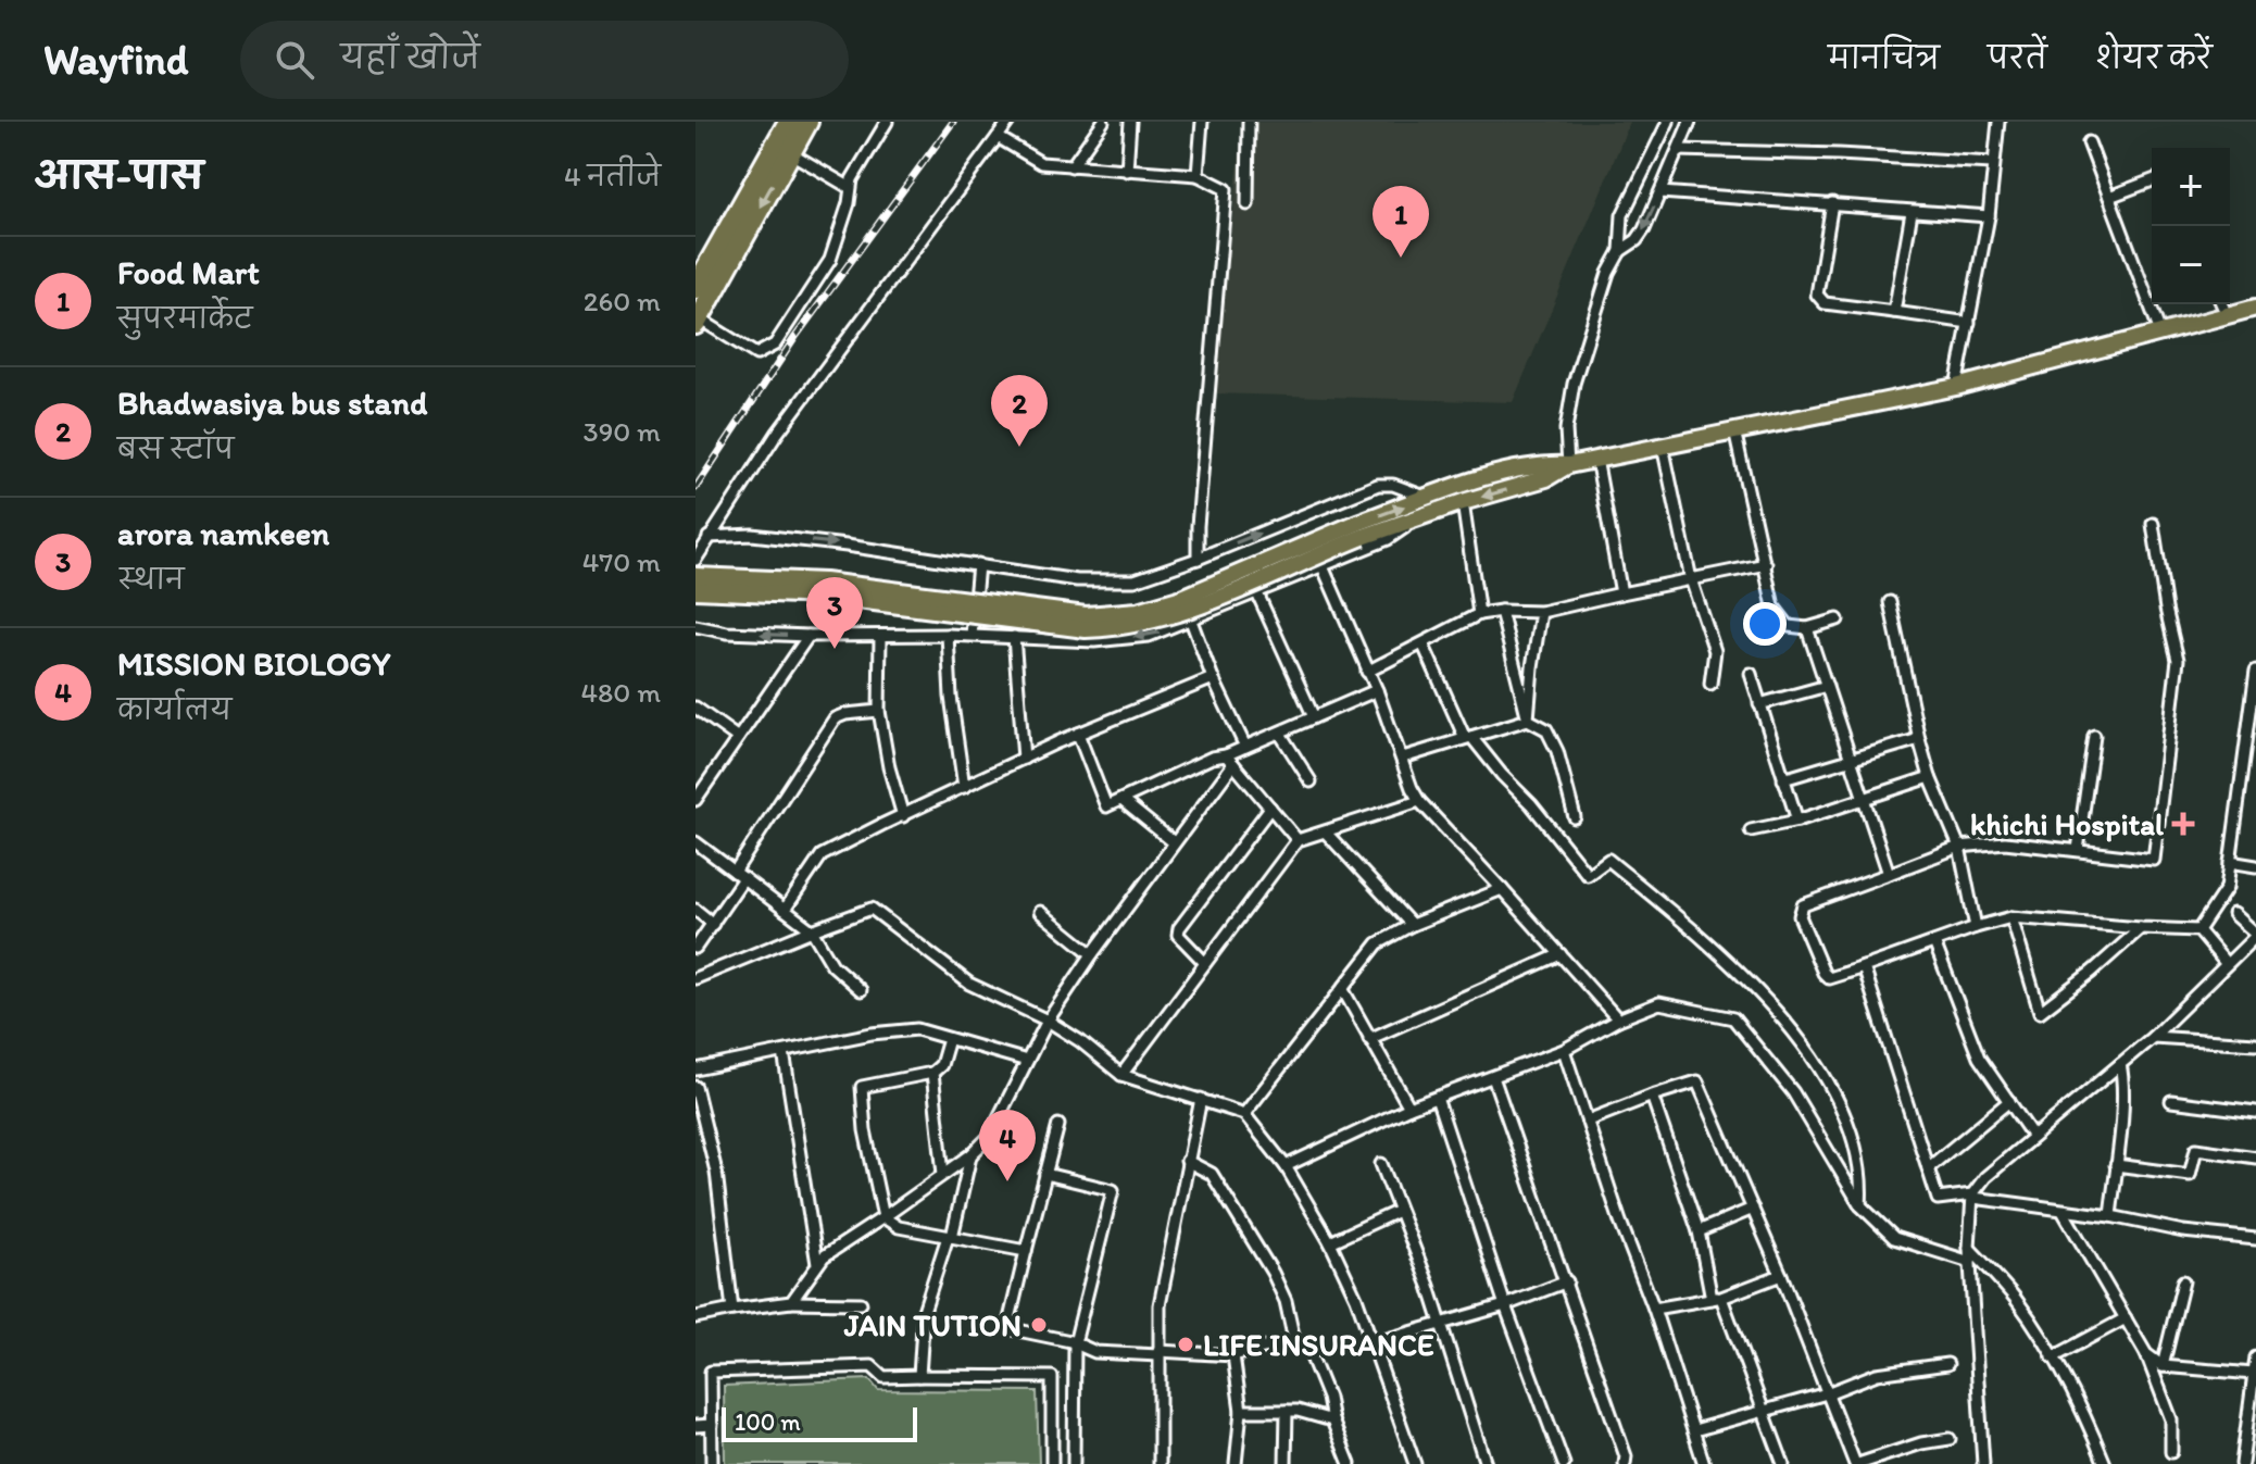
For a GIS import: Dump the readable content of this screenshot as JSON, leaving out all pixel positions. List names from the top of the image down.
{
  "places": {
    "health": ["khichi Hospital"],
    "other": ["JAIN TUTION", "LIFE INSURANCE"]
  },
  "scale_bar": "100 m",
  "page": {
    "header": "Wayfind",
    "search": "यहाँ खोजें",
    "nav": ["मानचित्र", "परतें", "शेयर करें"],
    "heading": ["आस-पास", "4 नतीजे"],
    "map_buttons": ["+", "−"],
    "pins": [
      "1",
      "2",
      "3",
      "4"
    ],
    "list": [
      {
        "mark": "1",
        "name": "Food Mart",
        "note": "सुपरमार्केट",
        "value": "260 m"
      },
      {
        "mark": "2",
        "name": "Bhadwasiya bus stand",
        "note": "बस स्टॉप",
        "value": "390 m"
      },
      {
        "mark": "3",
        "name": "arora namkeen",
        "note": "स्थान",
        "value": "470 m"
      },
      {
        "mark": "4",
        "name": "MISSION BIOLOGY",
        "note": "कार्यालय",
        "value": "480 m"
      }
    ],
    "scale": "100 m"
  }
}
